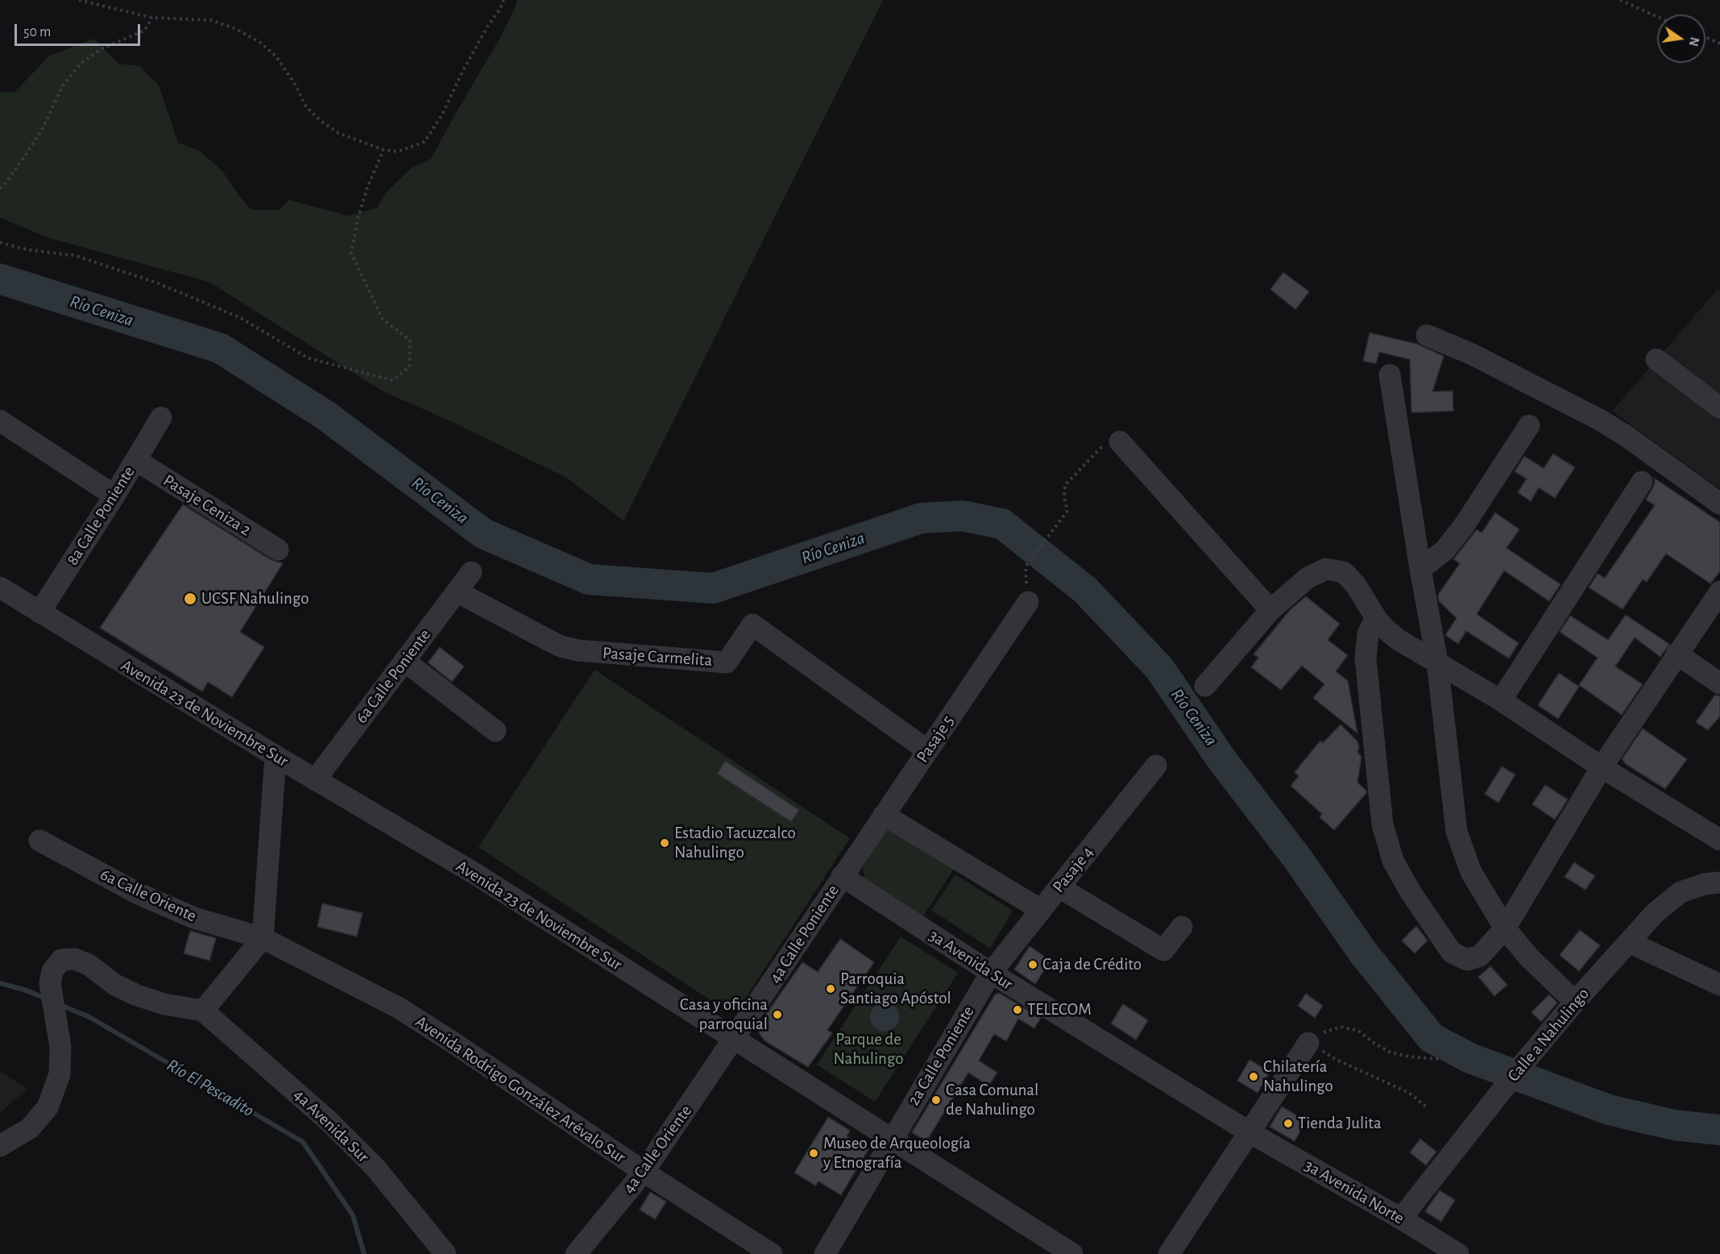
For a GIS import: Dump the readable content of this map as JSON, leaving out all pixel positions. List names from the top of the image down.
{
  "streets": {
    "street": [
      "Pasaje Ceniza 2",
      "8a Calle Poniente",
      "Pasaje Carmelita",
      "6a Calle Poniente",
      "Avenida 23 de Noviembre Sur",
      "Pasaje 5",
      "Pasaje 4",
      "6a Calle Oriente",
      "4a Calle Poniente",
      "3a Avenida Sur",
      "Calle a Nahulingo",
      "2a Calle Poniente",
      "Avenida Rodrigo González Arévalo Sur",
      "4a Avenida Sur",
      "4a Calle Oriente",
      "3a Avenida Norte"
    ]
  },
  "crossings": [
    ["Pasaje Ceniza 2", "8a Calle Poniente"],
    ["8a Calle Poniente", "Avenida 23 de Noviembre Sur"],
    ["Pasaje Carmelita", "6a Calle Poniente"],
    ["Pasaje Carmelita", "Pasaje 5"],
    ["6a Calle Poniente", "Avenida 23 de Noviembre Sur"],
    ["Avenida 23 de Noviembre Sur", "4a Calle Poniente"],
    ["Avenida 23 de Noviembre Sur", "2a Calle Poniente"],
    ["Avenida 23 de Noviembre Sur", "4a Calle Oriente"],
    ["Pasaje 5", "4a Calle Poniente"],
    ["Pasaje 5", "3a Avenida Sur"],
    ["Pasaje 4", "3a Avenida Sur"],
    ["Pasaje 4", "2a Calle Poniente"],
    ["6a Calle Oriente", "Avenida Rodrigo González Arévalo Sur"],
    ["4a Calle Poniente", "3a Avenida Sur"],
    ["4a Calle Poniente", "4a Calle Oriente"],
    ["3a Avenida Sur", "2a Calle Poniente"],
    ["3a Avenida Sur", "3a Avenida Norte"],
    ["Calle a Nahulingo", "3a Avenida Norte"],
    ["Avenida Rodrigo González Arévalo Sur", "4a Calle Oriente"]
  ],
  "water": ["Río Ceniza", "Río El Pescadito"],
  "parks": ["Parque de Nahulingo"],
  "places": [
    "UCSF Nahulingo",
    "Estadio Tacuzcalco Nahulingo",
    "Caja de Crédito",
    "Parroquia Santiago Apóstol",
    "TELECOM",
    "Casa y oficina parroquial",
    "Chilatería Nahulingo",
    "Casa Comunal de Nahulingo",
    "Tienda Julita",
    "Museo de Arqueología y Etnografía"
  ],
  "scale_bar": "50 m",
  "north": "right"
}
